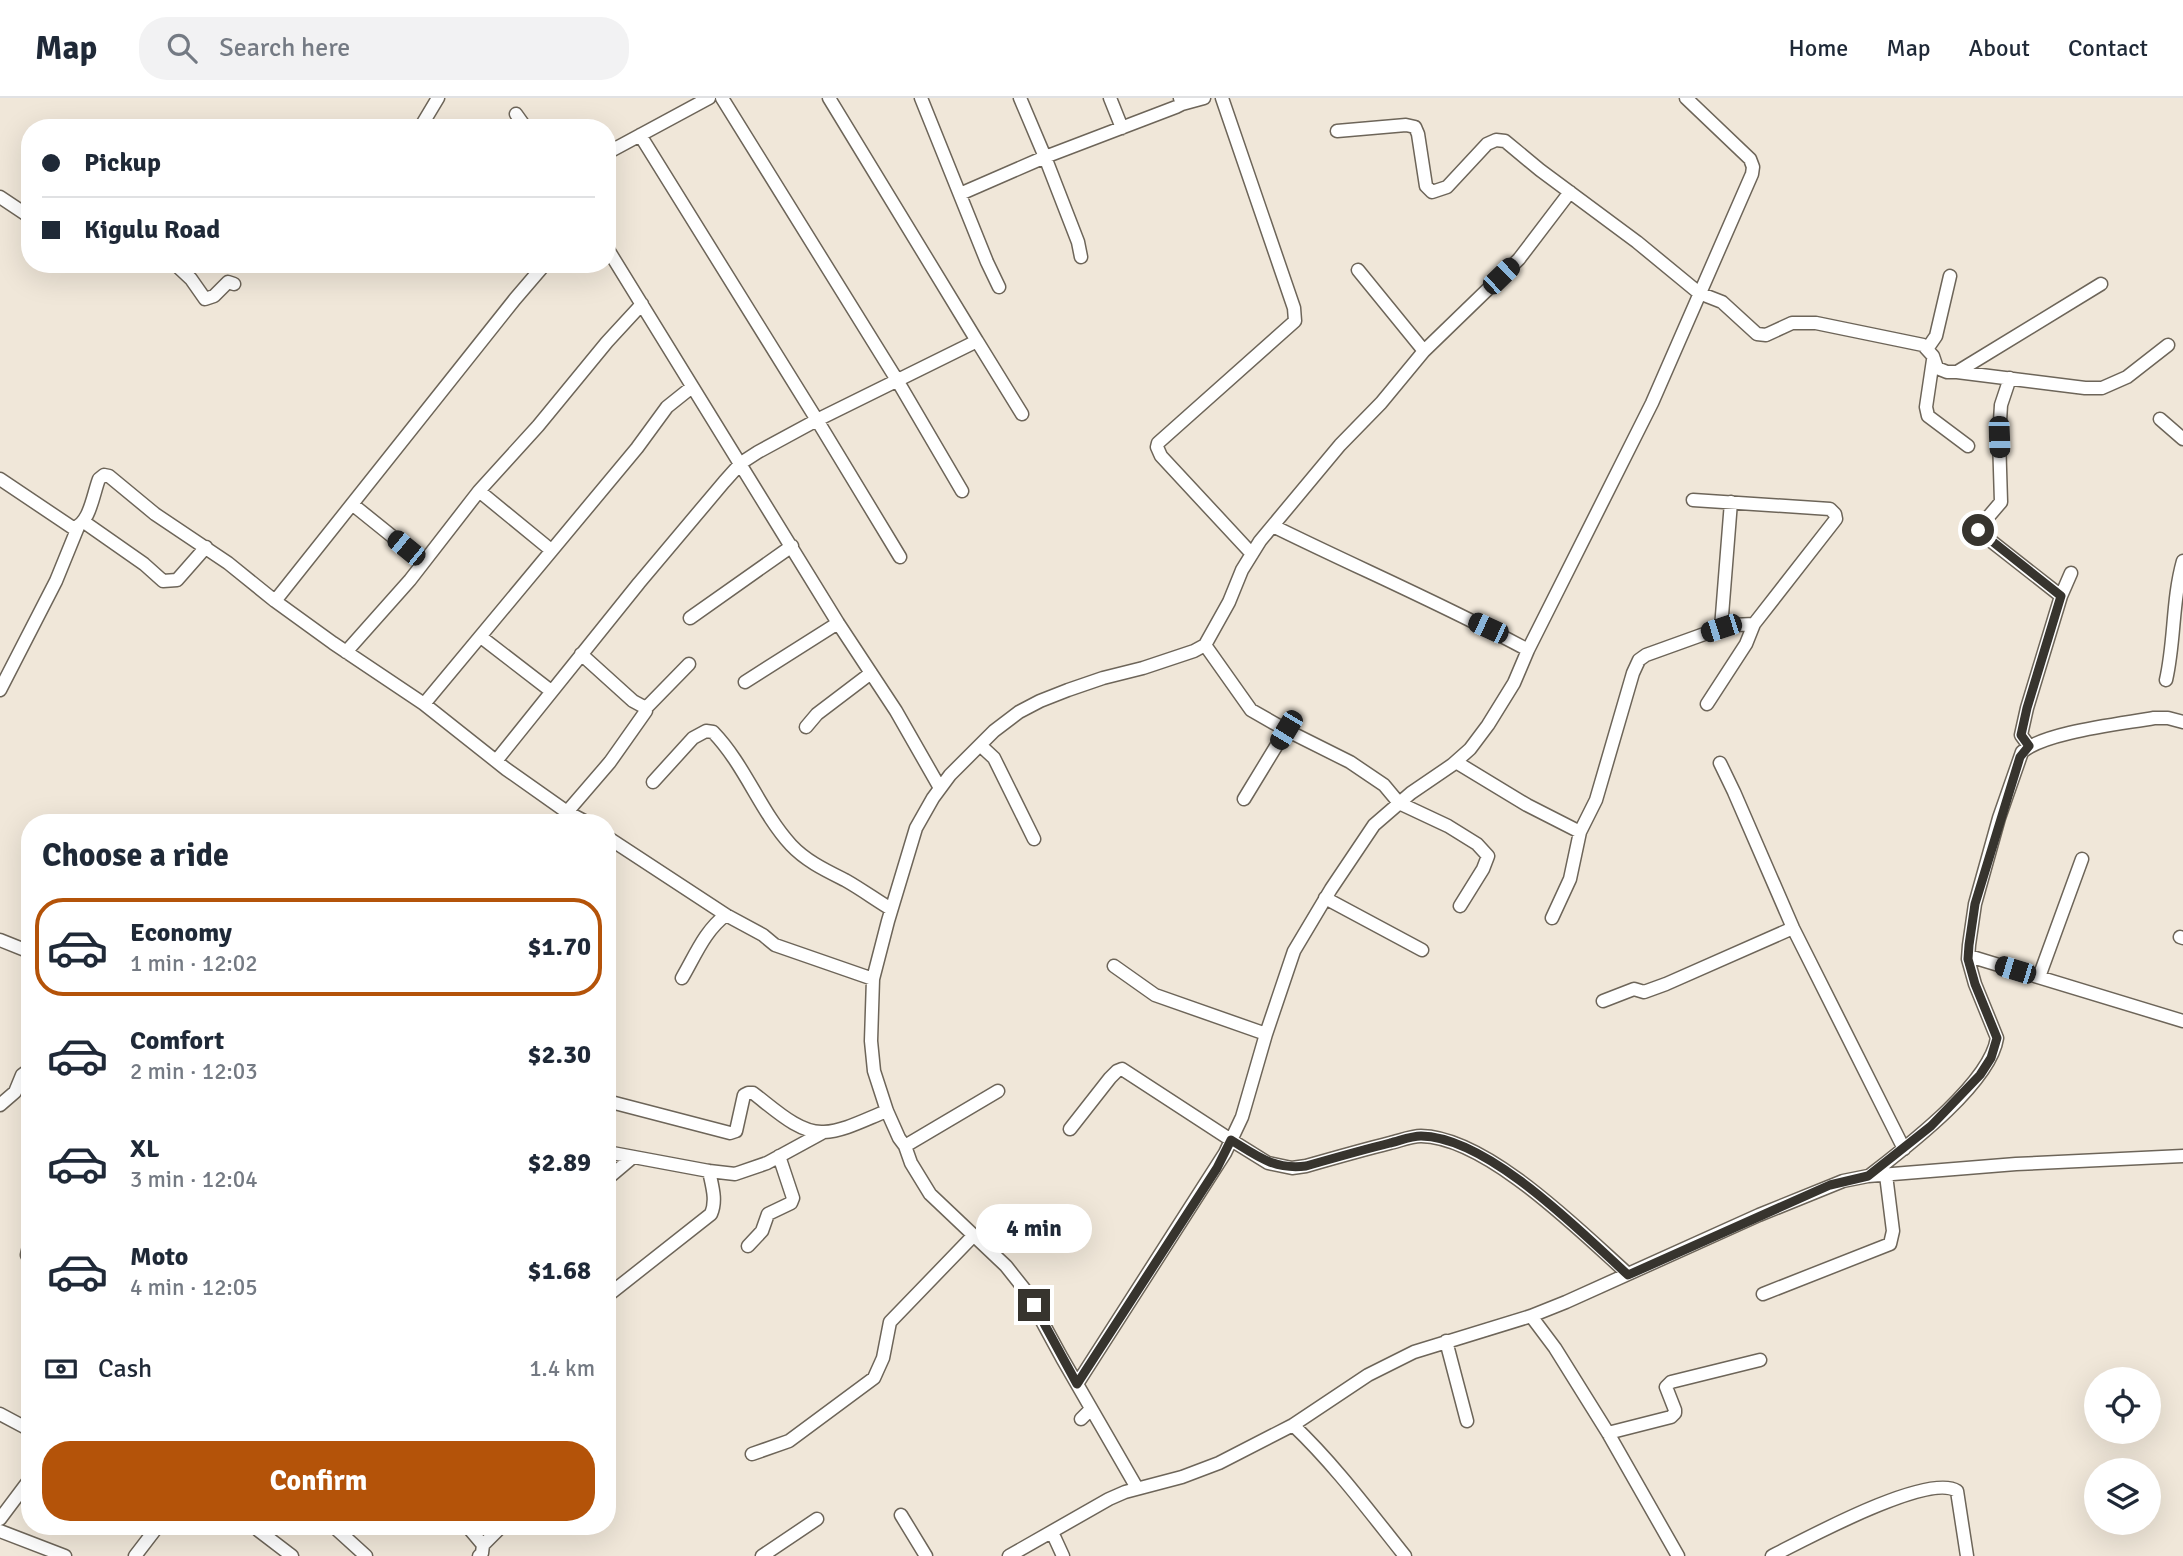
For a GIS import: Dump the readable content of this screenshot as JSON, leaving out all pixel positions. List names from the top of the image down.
{
  "page": {
    "header": "Map",
    "search": "Search here",
    "nav": [
      "Home",
      "Map",
      "About",
      "Contact"
    ],
    "banner": ["Pickup", "Kigulu Road"],
    "heading": "Choose a ride",
    "list": [
      {
        "name": "Economy",
        "note": "1 min · 12:02",
        "value": "$1.70"
      },
      {
        "name": "Comfort",
        "note": "2 min · 12:03",
        "value": "$2.30"
      },
      {
        "name": "XL",
        "note": "3 min · 12:04",
        "value": "$2.89"
      },
      {
        "name": "Moto",
        "note": "4 min · 12:05",
        "value": "$1.68"
      }
    ],
    "bubble": "4 min",
    "pay": ["Cash", "1.4 km"],
    "buttons": "Confirm"
  }
}
